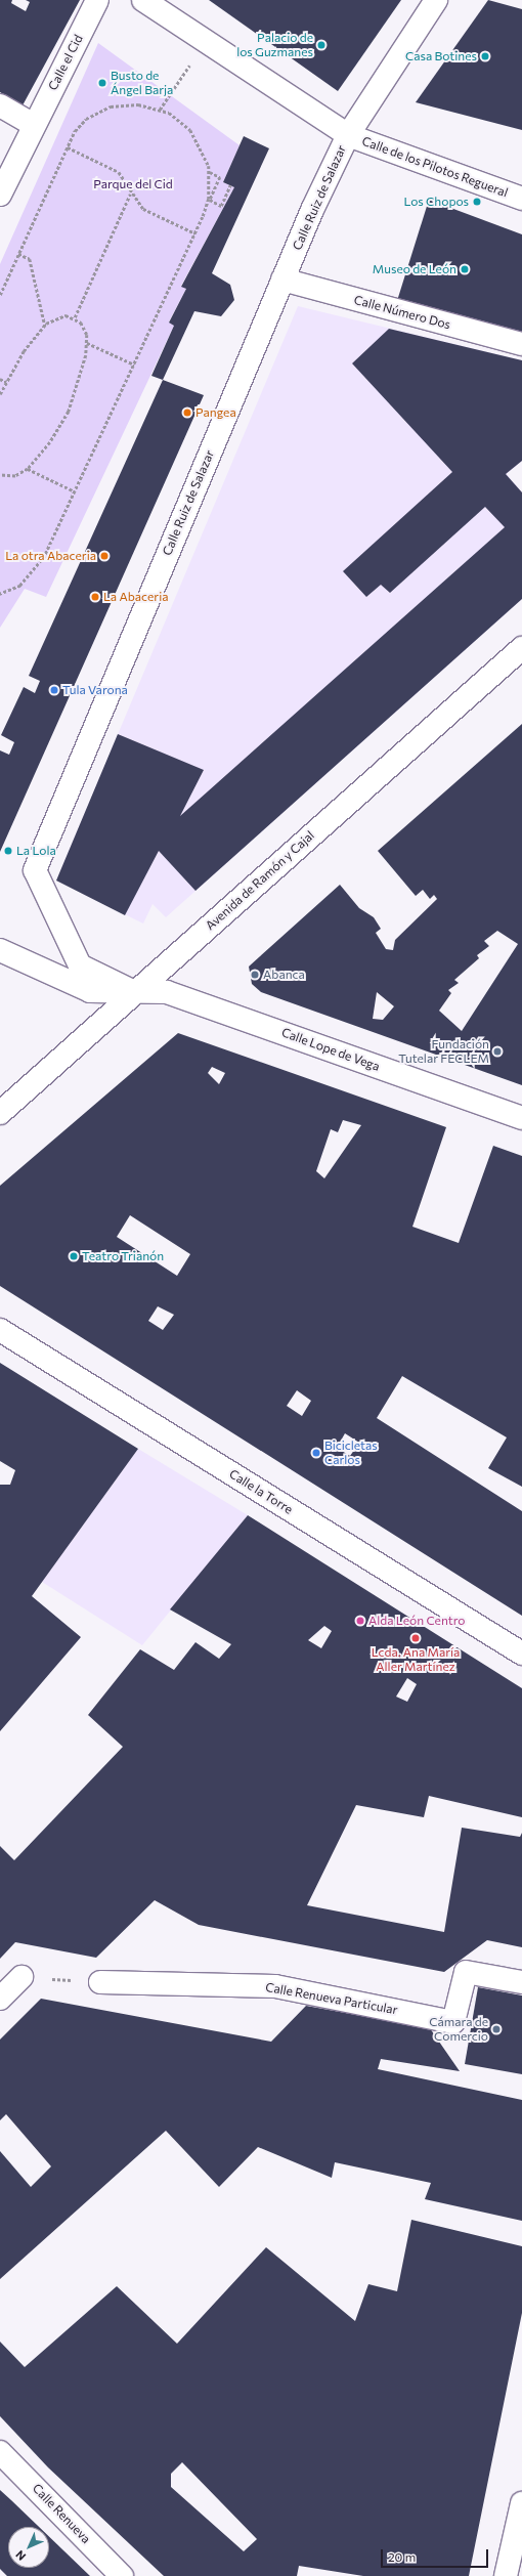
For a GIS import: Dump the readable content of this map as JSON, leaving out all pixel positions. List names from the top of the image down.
{
  "streets": {
    "street": [
      "Calle el Cid",
      "Calle de los Pilotos Regueral",
      "Calle Ruiz de Salazar",
      "Calle Número Dos",
      "Avenida de Ramón y Cajal",
      "Calle Lope de Vega",
      "Calle la Torre",
      "Calle Renueva Particular",
      "Calle Renueva"
    ]
  },
  "crossings": [
    ["Calle de los Pilotos Regueral", "Calle Ruiz de Salazar"],
    ["Calle Ruiz de Salazar", "Calle Número Dos"],
    ["Calle Ruiz de Salazar", "Avenida de Ramón y Cajal"],
    ["Calle Ruiz de Salazar", "Calle Lope de Vega"],
    ["Avenida de Ramón y Cajal", "Calle Lope de Vega"]
  ],
  "parks": ["Parque del Cid"],
  "places": [
    "Palacio de los Guzmanes",
    "Casa Botines",
    "Busto de Ángel Barja",
    "Los Chopos",
    "Museo de León",
    "Pangea",
    "La otra Abaceria",
    "La Abaceria",
    "Tula Varona",
    "La Lola",
    "Abanca",
    "Fundación Tutelar FECLEM",
    "Teatro Trianón",
    "Bicicletas Carlos",
    "Alda León Centro",
    "Lcda. Ana María Aller Martínez",
    "Cámara de Comercio"
  ],
  "scale_bar": "20 m",
  "north": "bottom left"
}
